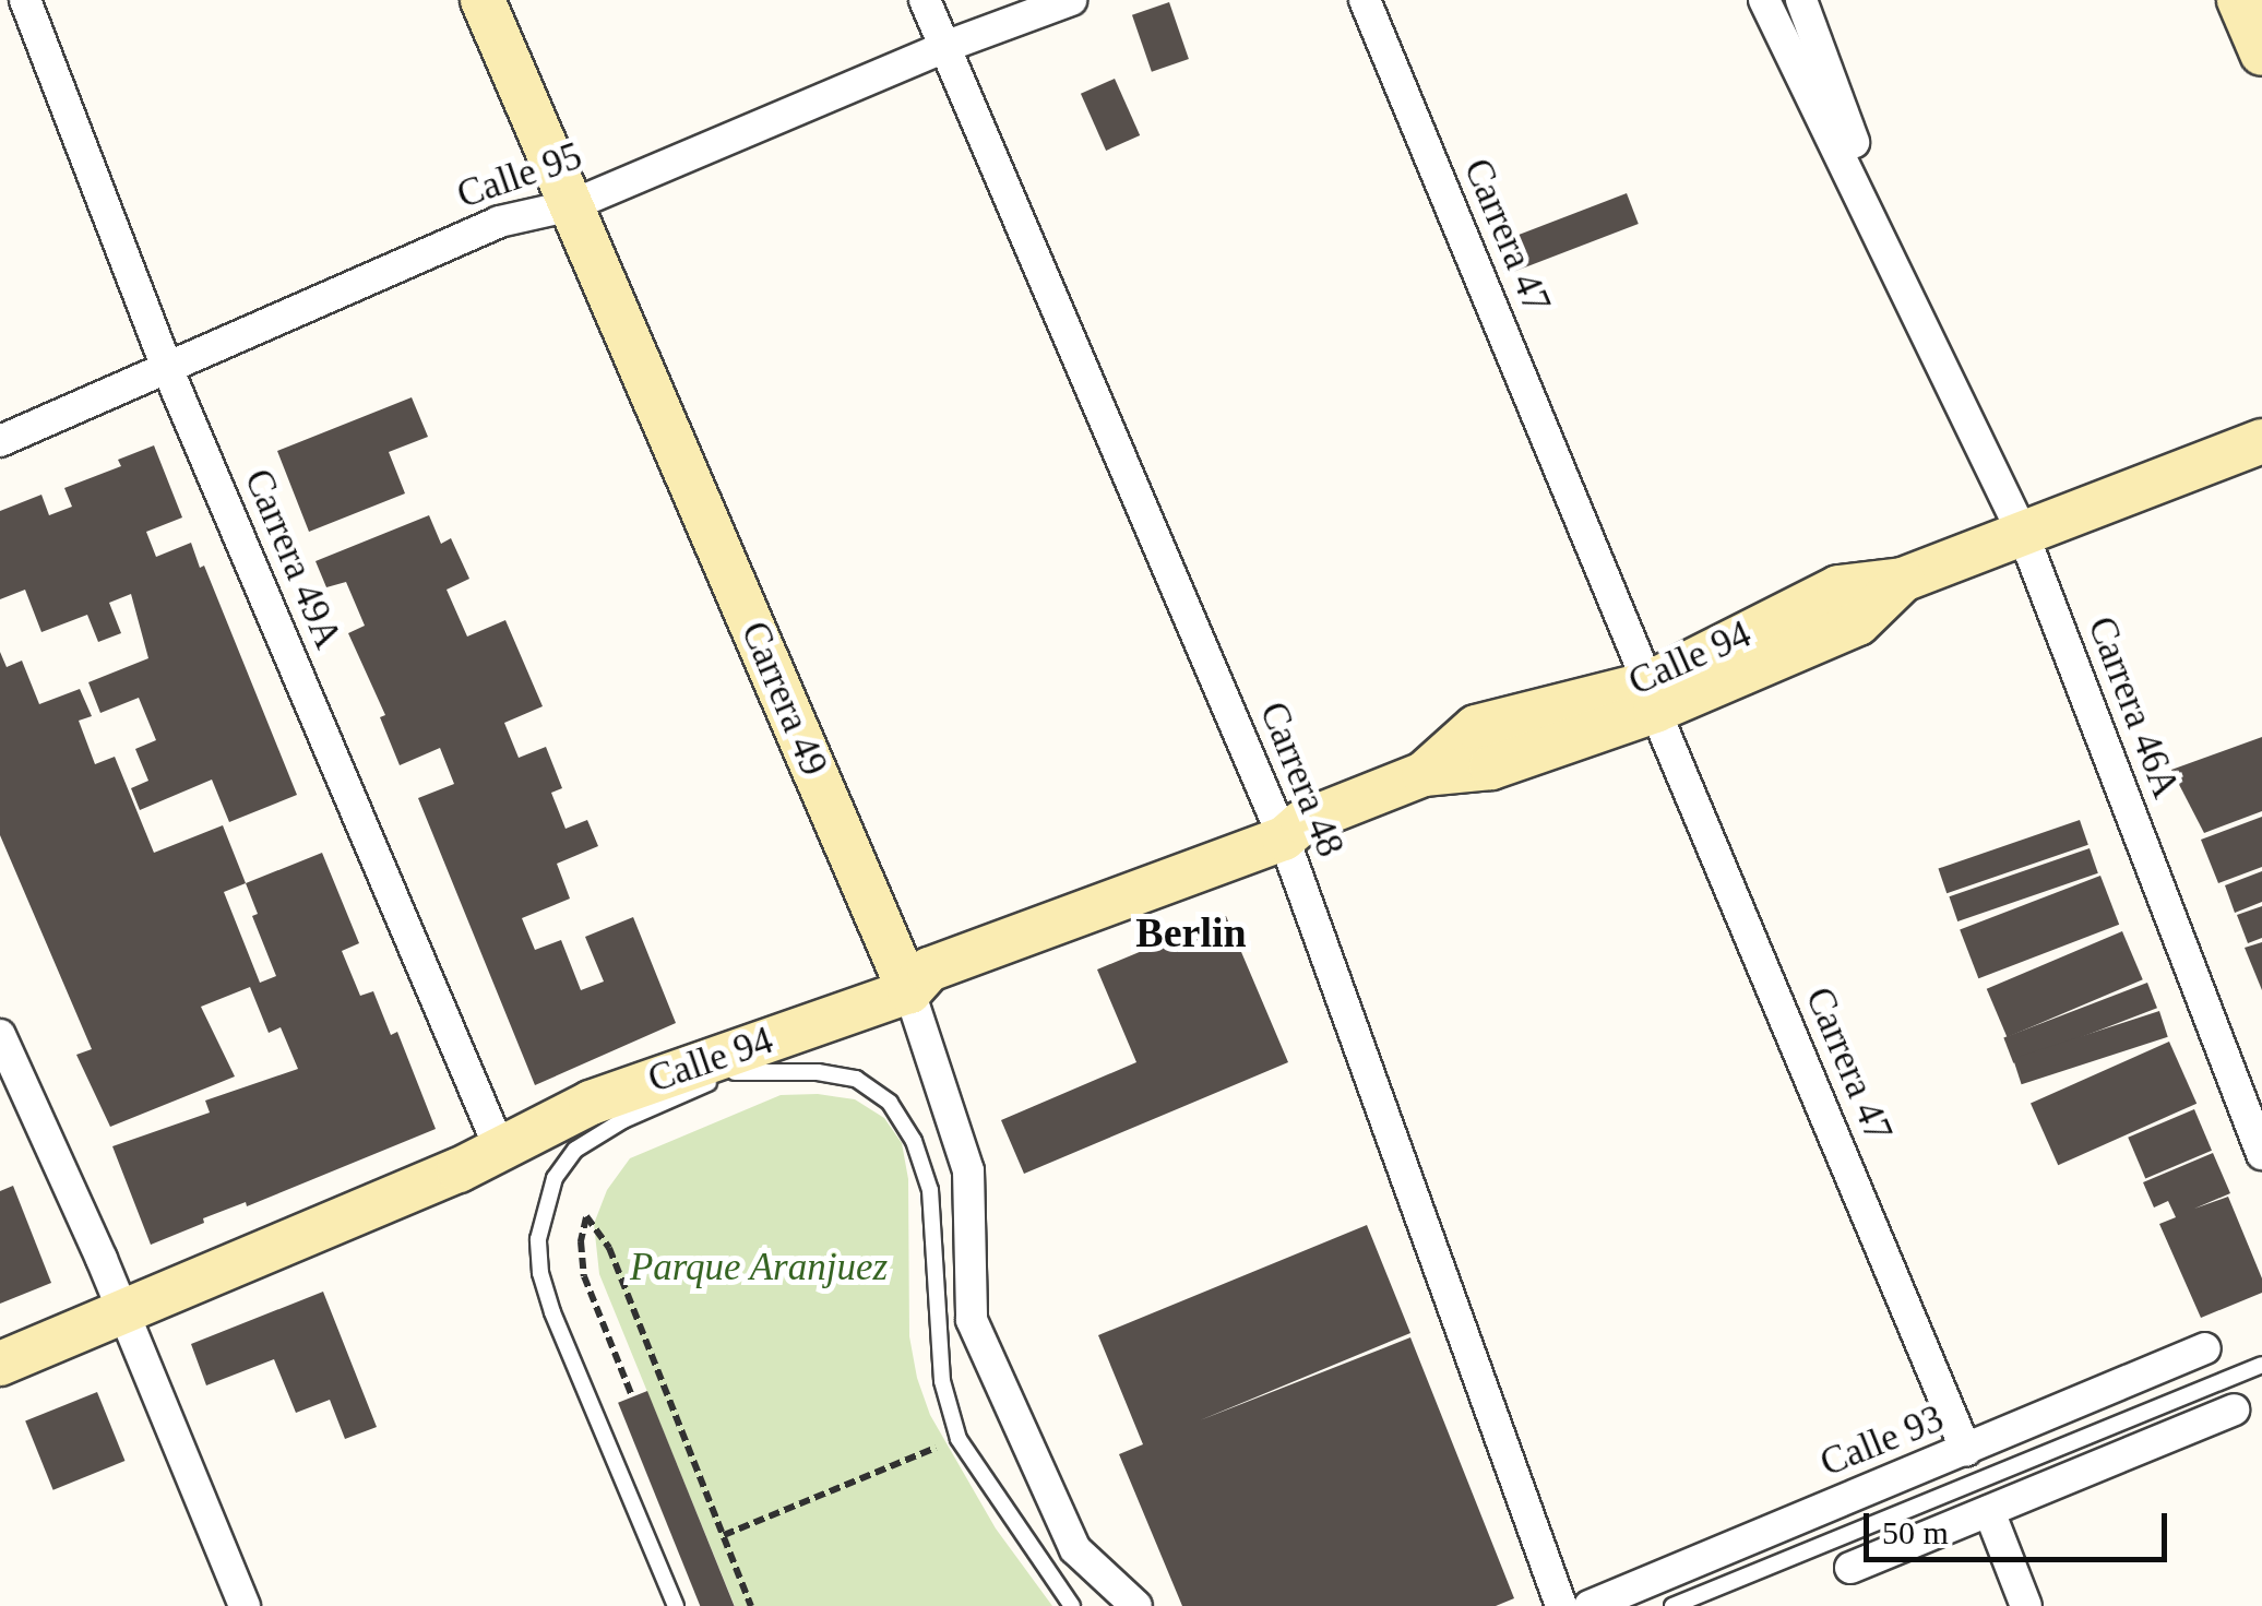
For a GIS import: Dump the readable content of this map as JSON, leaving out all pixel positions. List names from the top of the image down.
{
  "streets": {
    "street": [
      "Calle 95",
      "Carrera 47",
      "Carrera 49A",
      "Calle 94",
      "Carrera 49",
      "Carrera 46A",
      "Carrera 48",
      "Calle 93"
    ]
  },
  "crossings": [
    ["Calle 95", "Carrera 49A"],
    ["Calle 95", "Carrera 49"],
    ["Calle 95", "Carrera 48"],
    ["Carrera 47", "Calle 94"],
    ["Carrera 47", "Calle 93"],
    ["Carrera 49A", "Calle 94"],
    ["Calle 94", "Carrera 49"],
    ["Calle 94", "Carrera 46A"],
    ["Calle 94", "Carrera 48"]
  ],
  "districts": ["Berlin"],
  "parks": ["Parque Aranjuez"],
  "scale_bar": "50 m"
}
